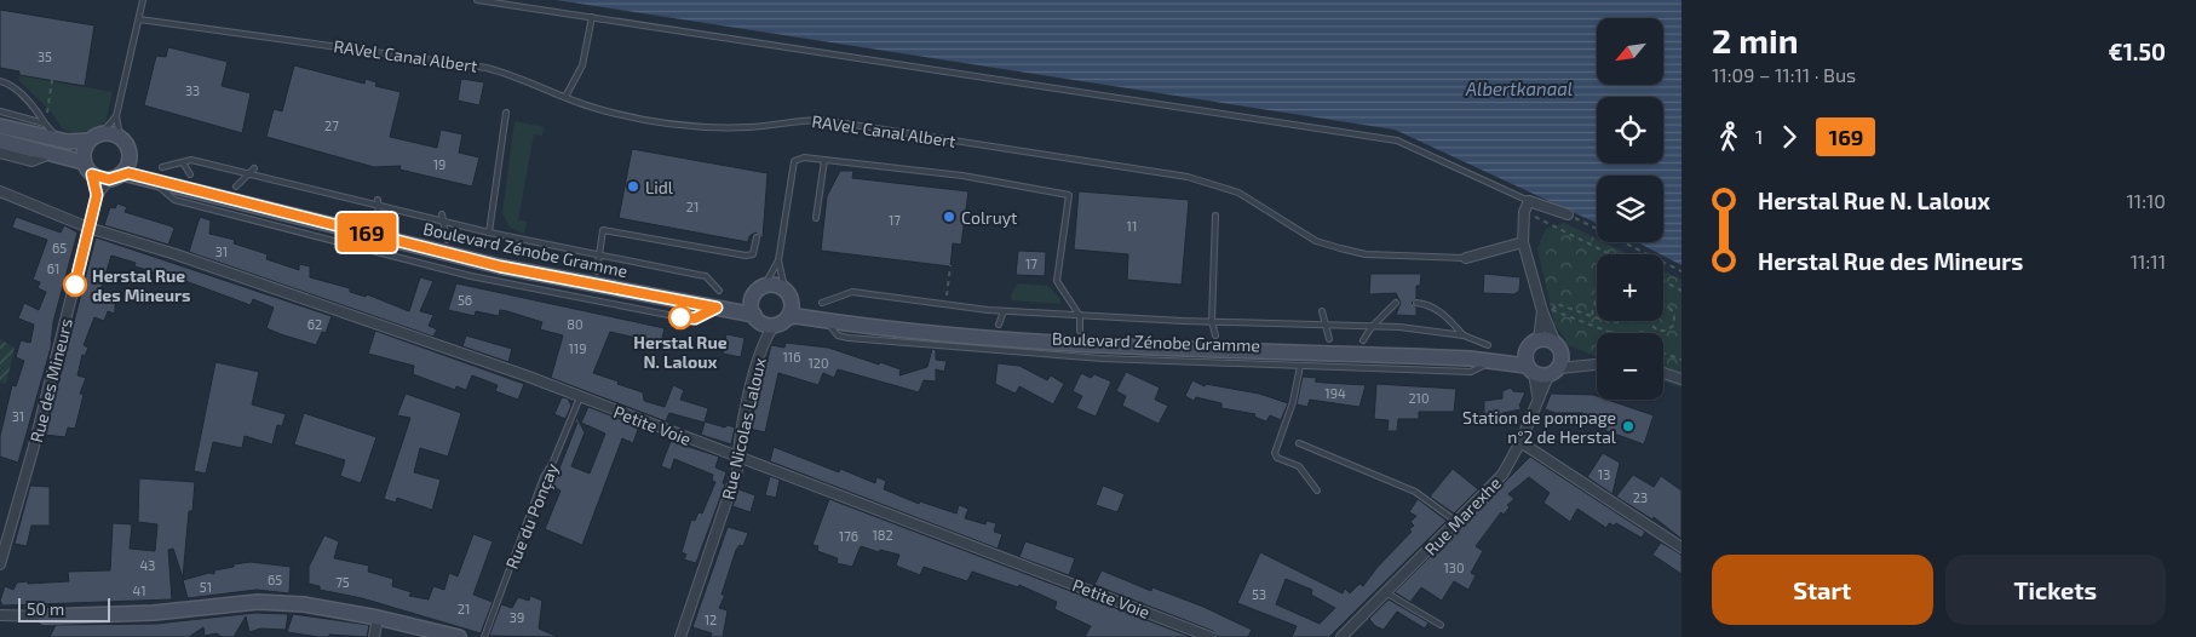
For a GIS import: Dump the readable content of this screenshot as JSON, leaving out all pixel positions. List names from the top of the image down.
{
  "streets": {
    "main road": ["Boulevard Zénobe Gramme"],
    "street": [
      "Rue des Mineurs",
      "Petite Voie",
      "Rue Nicolas Laloux",
      "Rue Marexhe"
    ],
    "lane": ["RAVeL Canal Albert", "Rue du Ponçay"]
  },
  "crossings": [
    ["Boulevard Zénobe Gramme", "Rue des Mineurs"],
    ["Boulevard Zénobe Gramme", "Rue Nicolas Laloux"],
    ["Boulevard Zénobe Gramme", "Rue Marexhe"],
    ["Rue des Mineurs", "Petite Voie"],
    ["Petite Voie", "Rue Nicolas Laloux"],
    ["Petite Voie", "Rue du Ponçay"]
  ],
  "water": ["Albertkanaal"],
  "places": [
    "Lidl",
    "Colruyt",
    "Herstal Rue des Mineurs",
    "Herstal Rue N. Laloux",
    "Station de pompage n°2 de Herstal"
  ],
  "lines": ["bus line 169"],
  "house_numbers": [
    "35",
    "33",
    "27",
    "19",
    "21",
    "17",
    "11",
    "65",
    "31",
    "17",
    "61",
    "56",
    "62",
    "80",
    "119",
    "116",
    "120",
    "194",
    "210",
    "31",
    "13",
    "23",
    "182",
    "176",
    "43",
    "130",
    "65",
    "75",
    "51",
    "41",
    "53",
    "21",
    "39",
    "12"
  ],
  "scale_bar": "50 m",
  "north": "bottom left",
  "page": {
    "on_map": "169",
    "heading": ["2 min", "11:09 – 11:11 · Bus", "€1.50"],
    "map_buttons": ["+", "−"],
    "legs": ["1", "169"],
    "list": [
      {
        "name": "Herstal Rue N. Laloux",
        "value": "11:10"
      },
      {
        "name": "Herstal Rue des Mineurs",
        "value": "11:11"
      }
    ],
    "buttons": ["Start", "Tickets"],
    "scale": "50 m"
  }
}
